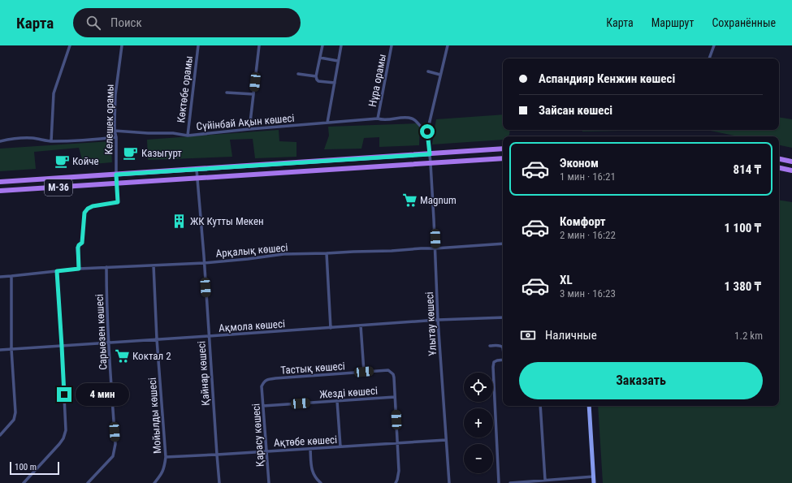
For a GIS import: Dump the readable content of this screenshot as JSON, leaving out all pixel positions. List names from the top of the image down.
{
  "streets": {
    "main road": ["M-36"],
    "street": [
      "Нұра орамы",
      "Көктөбе орамы",
      "Келешек орамы",
      "Сүйінбай Ақын көшесі",
      "Арқалық көшесі",
      "Ұлытау көшесі",
      "Ақмола көшесі",
      "Сарыөзен көшесі",
      "Тастық көшесі",
      "Қайнар көшесі",
      "Жезді көшесі",
      "Мойылды көшесі",
      "Қарасу көшесі",
      "Ақтөбе көшесі"
    ]
  },
  "crossings": [
    ["Нұра орамы", "Сүйінбай Ақын көшесі"],
    ["Көктөбе орамы", "Сүйінбай Ақын көшесі"],
    ["Келешек орамы", "Сүйінбай Ақын көшесі"],
    ["Келешек орамы", "M-36"],
    ["Сүйінбай Ақын көшесі", "Ұлытау көшесі"],
    ["M-36", "Ұлытау көшесі"],
    ["M-36", "Қайнар көшесі"],
    ["Арқалық көшесі", "Ұлытау көшесі"],
    ["Арқалық көшесі", "Сарыөзен көшесі"],
    ["Арқалық көшесі", "Қайнар көшесі"],
    ["Арқалық көшесі", "Мойылды көшесі"],
    ["Ұлытау көшесі", "Ақмола көшесі"],
    ["Ұлытау көшесі", "Ақтөбе көшесі"],
    ["Ақмола көшесі", "Сарыөзен көшесі"],
    ["Ақмола көшесі", "Қайнар көшесі"],
    ["Ақмола көшесі", "Мойылды көшесі"],
    ["Тастық көшесі", "Жезді көшесі"],
    ["Тастық көшесі", "Қарасу көшесі"],
    ["Қайнар көшесі", "Ақтөбе көшесі"],
    ["Жезді көшесі", "Қарасу көшесі"],
    ["Мойылды көшесі", "Ақтөбе көшесі"],
    ["Қарасу көшесі", "Ақтөбе көшесі"]
  ],
  "places": {
    "cafe": ["Казыгурт", "Койче"],
    "supermarket": ["Magnum", "Коктал 2"],
    "building": ["ЖК Кутты Мекен"]
  },
  "scale_bar": "100 m",
  "page": {
    "header": "Карта",
    "search": "Поиск",
    "nav": ["Карта", "Маршрут", "Сохранённые"],
    "banner": ["Аспандияр Кенжин көшесі", "Зайсан көшесі"],
    "list": [
      {
        "name": "Эконом",
        "note": "1 мин · 16:21",
        "value": "814 ₸"
      },
      {
        "name": "Комфорт",
        "note": "2 мин · 16:22",
        "value": "1 100 ₸"
      },
      {
        "name": "XL",
        "note": "3 мин · 16:23",
        "value": "1 380 ₸"
      }
    ],
    "pay": ["Наличные", "1.2 km"],
    "buttons": "Заказать",
    "map_buttons": ["+", "−"],
    "bubble": "4 мин",
    "scale": "100 m"
  }
}
